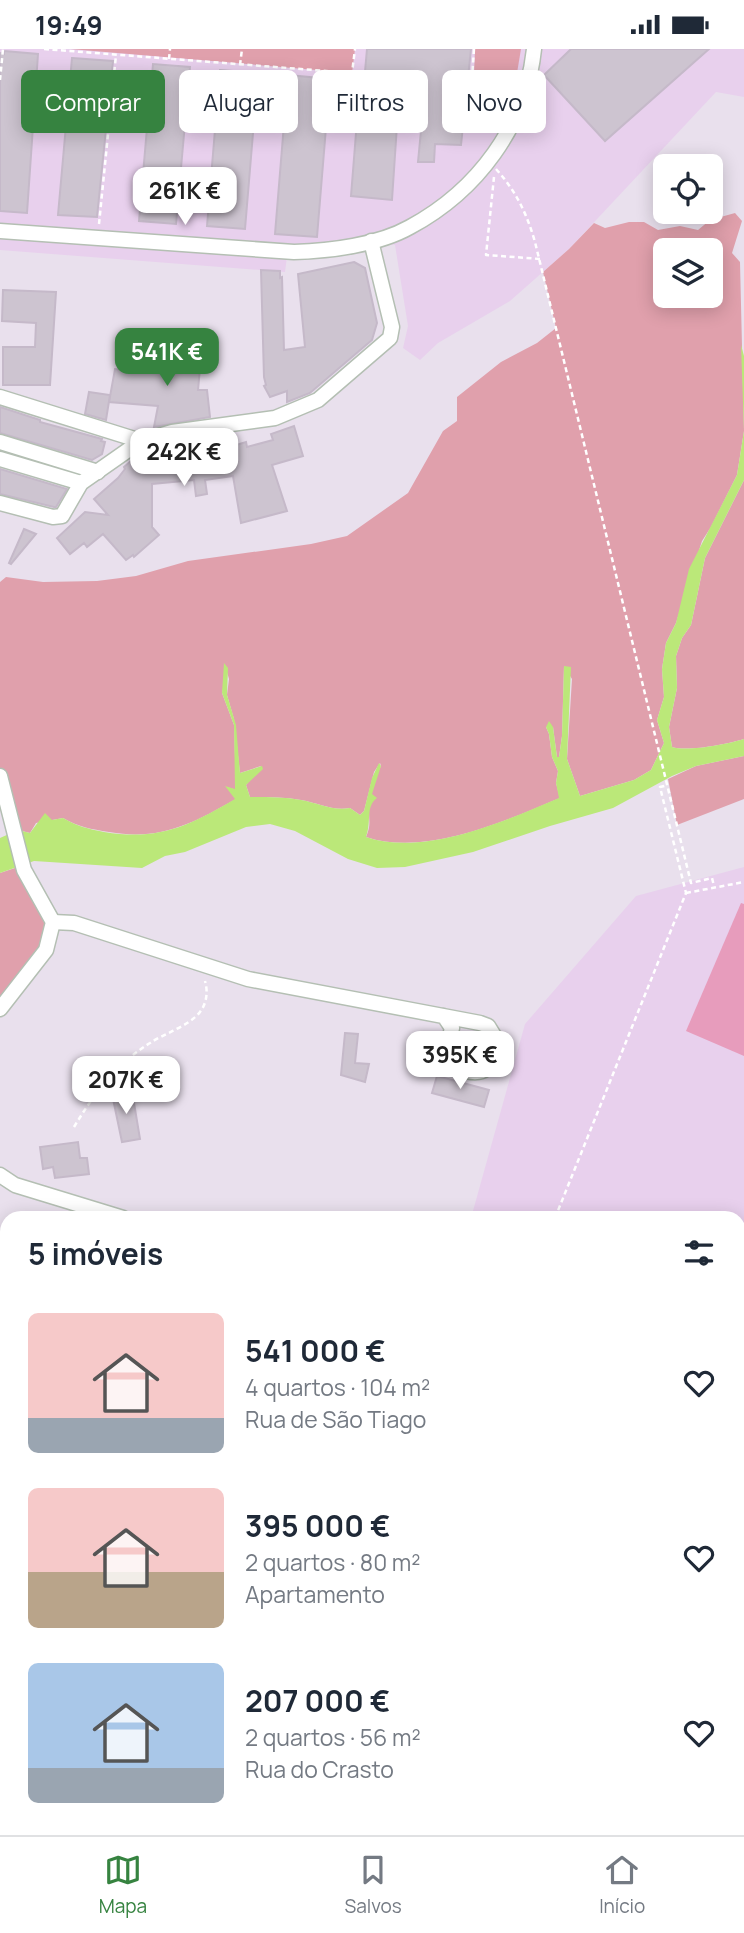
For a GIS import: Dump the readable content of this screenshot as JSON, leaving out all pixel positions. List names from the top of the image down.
{
  "page": {
    "status": "19:49",
    "chip": [
      "Comprar",
      "Alugar",
      "Filtros",
      "Novo"
    ],
    "price": [
      "261K €",
      "541K €",
      "242K €",
      "395K €",
      "207K €"
    ],
    "heading": "5 imóveis",
    "list": [
      {
        "name": "541 000 €",
        "note": "4 quartos · 104 m² · Rua de São Tiago"
      },
      {
        "name": "395 000 €",
        "note": "2 quartos · 80 m² · Apartamento"
      },
      {
        "name": "207 000 €",
        "note": "2 quartos · 56 m² · Rua do Crasto"
      }
    ],
    "tabs": ["Mapa", "Salvos", "Início"]
  }
}
